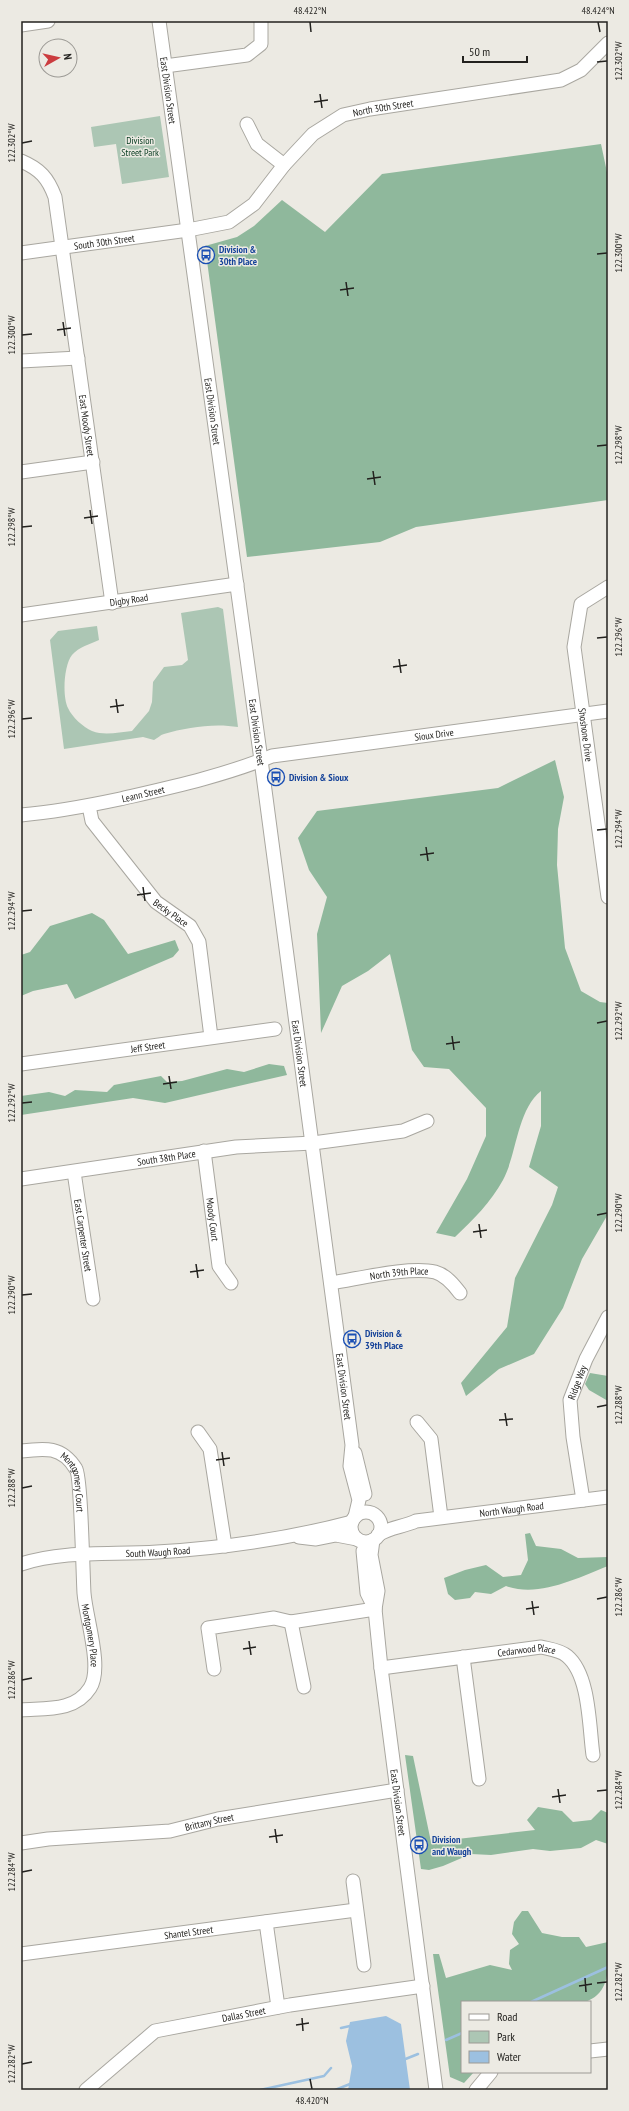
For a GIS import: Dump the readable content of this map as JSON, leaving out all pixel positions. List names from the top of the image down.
{
  "streets": {
    "street": [
      "East Division Street",
      "North 30th Street",
      "South 30th Street",
      "East Moody Street",
      "Digby Road",
      "Sioux Drive",
      "Shoshone Drive",
      "Leann Street",
      "Becky Place",
      "Jeff Street",
      "South 38th Place",
      "Moody Court",
      "East Carpenter Street",
      "North 39th Place",
      "Ridge Way",
      "Montgomery Court",
      "North Waugh Road",
      "South Waugh Road",
      "Montgomery Place",
      "Cedarwood Place",
      "Brittany Street",
      "Shantel Street",
      "Dallas Street"
    ]
  },
  "crossings": [
    ["East Division Street", "North 30th Street"],
    ["East Division Street", "South 30th Street"],
    ["East Division Street", "Digby Road"],
    ["East Division Street", "Sioux Drive"],
    ["East Division Street", "Leann Street"],
    ["East Division Street", "South 38th Place"],
    ["East Division Street", "North 39th Place"],
    ["East Division Street", "North Waugh Road"],
    ["East Division Street", "South Waugh Road"],
    ["East Division Street", "Cedarwood Place"],
    ["East Division Street", "Brittany Street"],
    ["East Division Street", "Dallas Street"],
    ["North 30th Street", "South 30th Street"],
    ["South 30th Street", "East Moody Street"],
    ["East Moody Street", "Digby Road"],
    ["Sioux Drive", "Shoshone Drive"],
    ["Sioux Drive", "Leann Street"],
    ["Leann Street", "Becky Place"],
    ["Becky Place", "Jeff Street"],
    ["South 38th Place", "Moody Court"],
    ["South 38th Place", "East Carpenter Street"],
    ["Ridge Way", "North Waugh Road"],
    ["Montgomery Court", "South Waugh Road"],
    ["Montgomery Court", "Montgomery Place"],
    ["North Waugh Road", "South Waugh Road"],
    ["South Waugh Road", "Montgomery Place"]
  ],
  "parks": ["Division Street Park"],
  "places": {
    "bus stop": [
      "Division & 30th Place",
      "Division & Sioux",
      "Division & 39th Place",
      "Division and Waugh"
    ]
  },
  "legend": ["Road", "Park", "Water"],
  "scale_bar": "50 m",
  "north": "right",
  "coordinates": [
    "48.422°N",
    "48.424°N",
    "122.302°W",
    "122.300°W",
    "122.298°W",
    "122.296°W",
    "122.294°W",
    "122.292°W",
    "122.290°W",
    "122.288°W",
    "122.286°W",
    "122.284°W",
    "122.282°W",
    "48.420°N"
  ]
}
